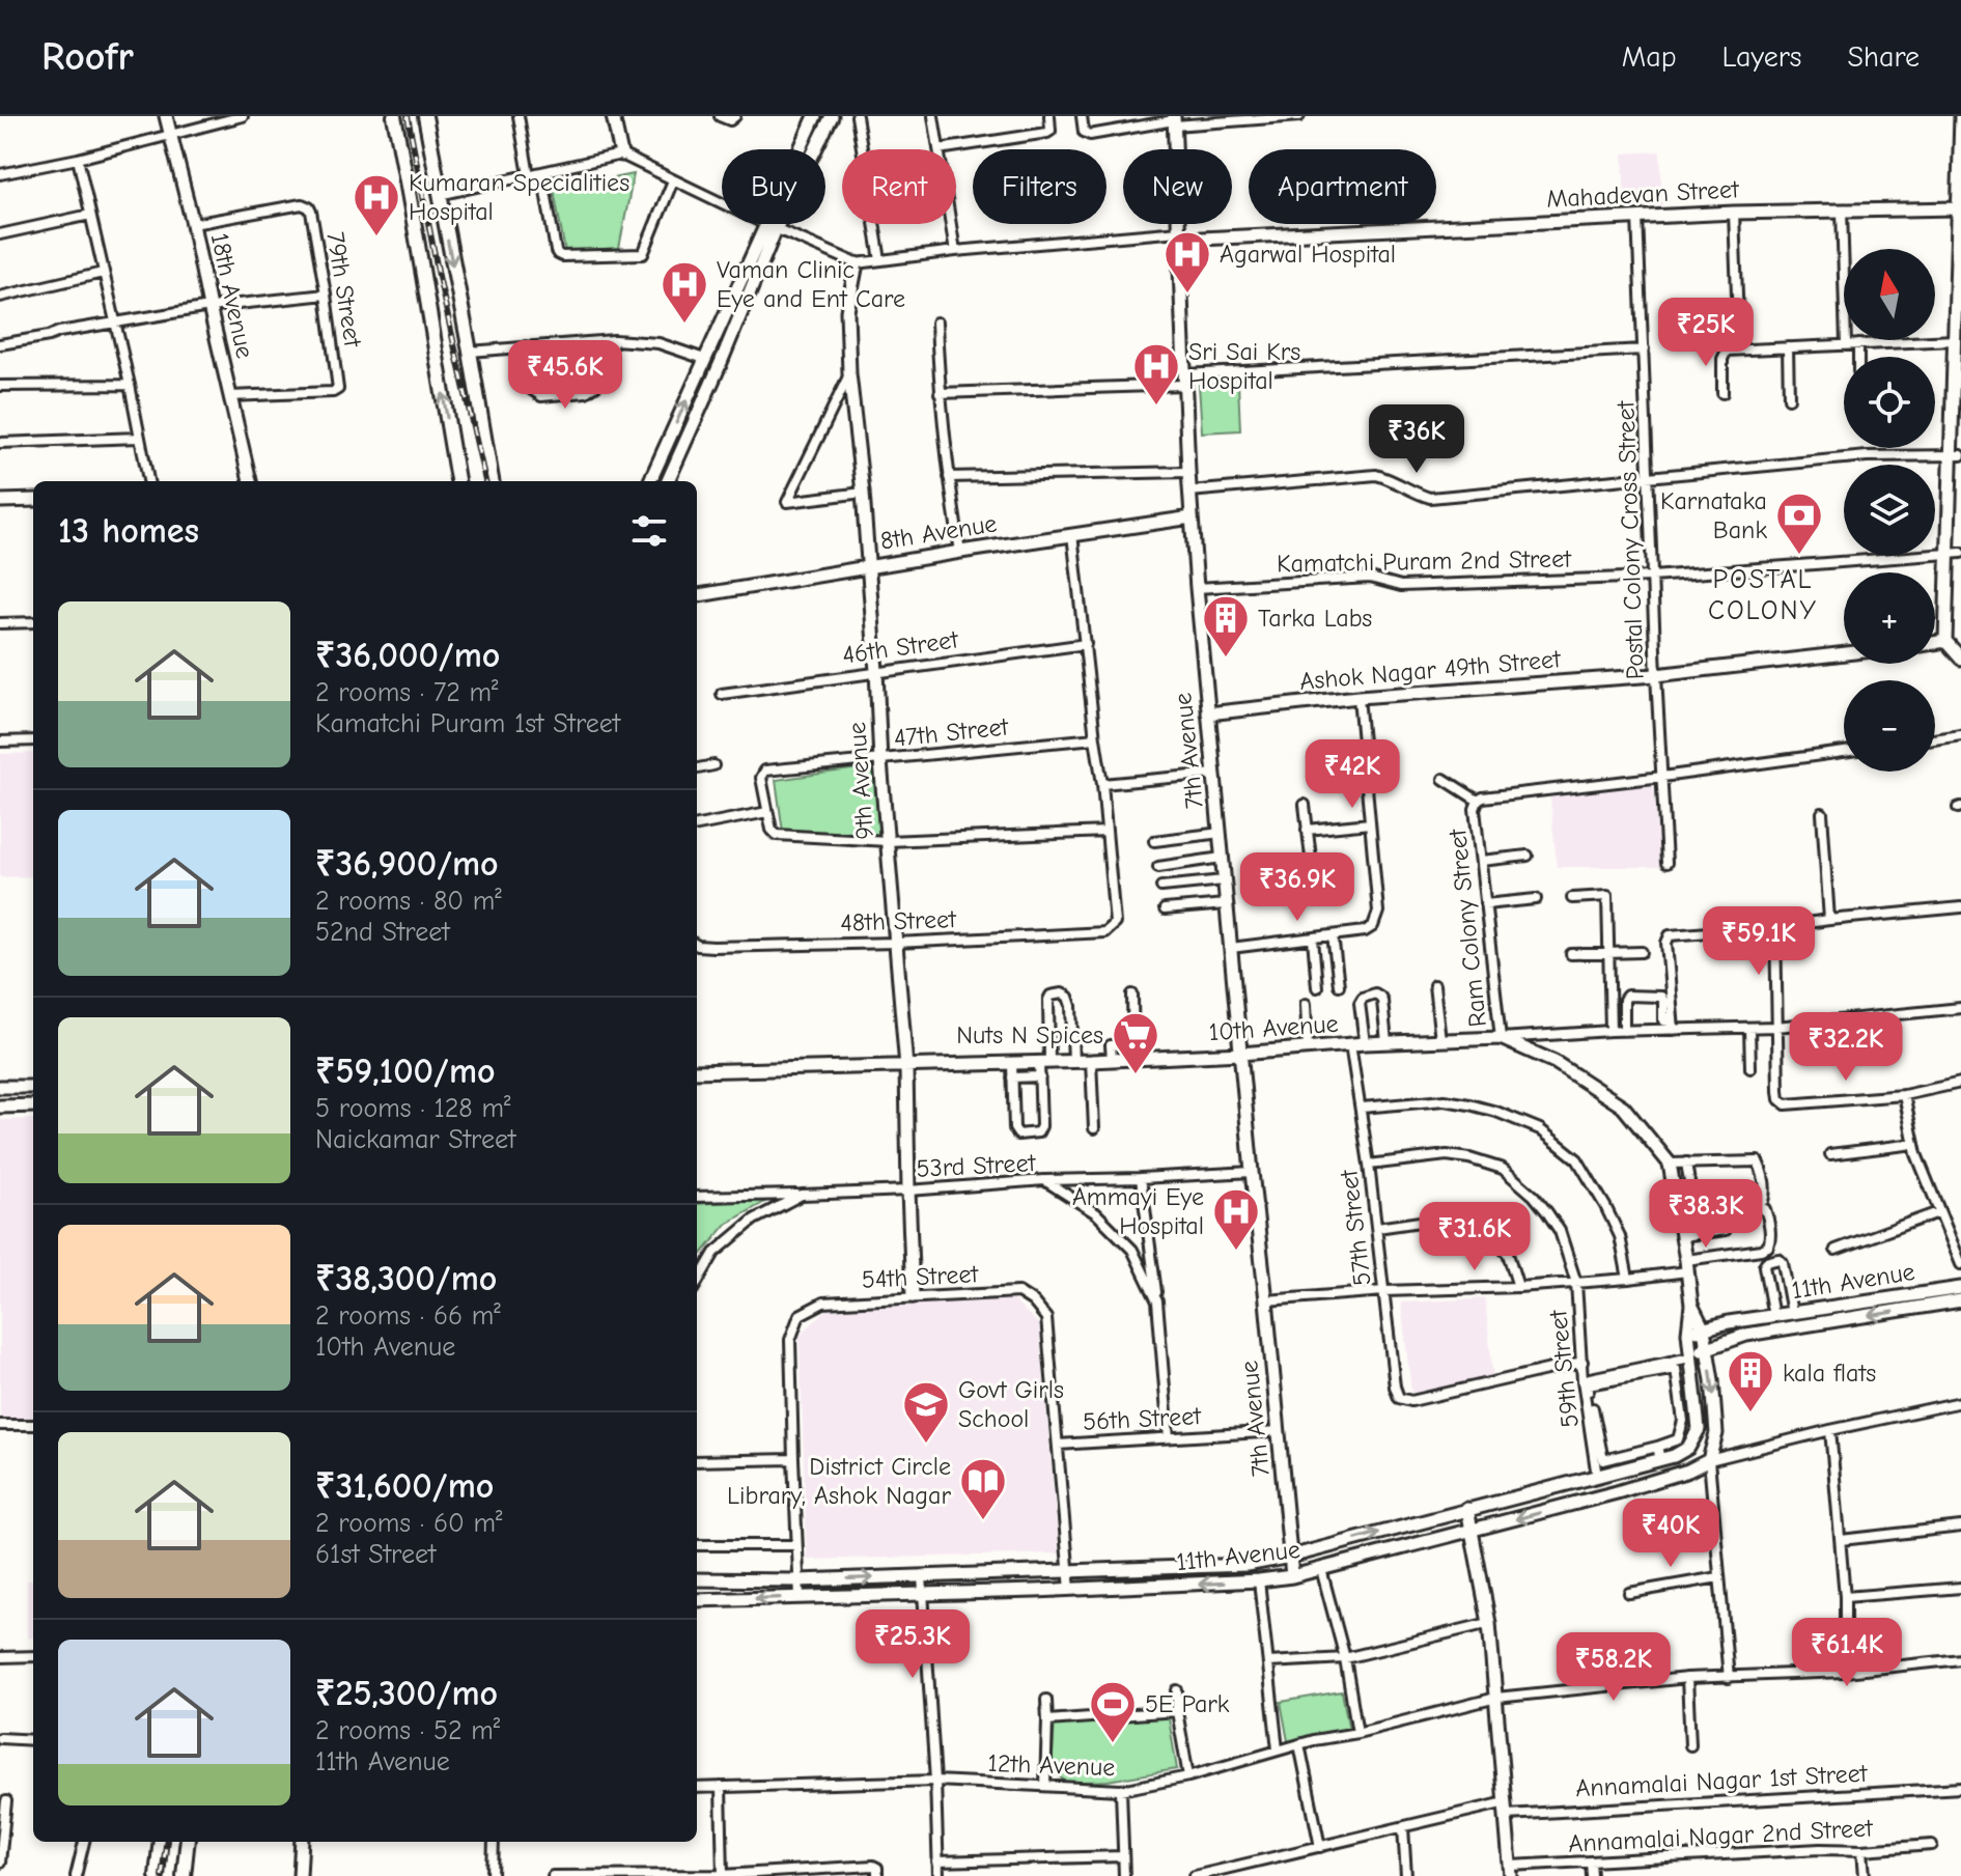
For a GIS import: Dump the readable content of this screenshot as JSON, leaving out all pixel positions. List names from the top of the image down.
{
  "streets": {
    "main road": [
      "Mahadevan Street",
      "18th Avenue",
      "8th Avenue",
      "Ashok Nagar 49th Street",
      "7th Avenue",
      "9th Avenue",
      "10th Avenue",
      "11th Avenue"
    ],
    "street": [
      "79th Street",
      "Postal Colony Cross Street",
      "Kamatchi Puram 2nd Street",
      "46th Street",
      "47th Street",
      "48th Street",
      "Ram Colony Street",
      "53rd Street",
      "57th Street",
      "54th Street",
      "59th Street",
      "56th Street",
      "12th Avenue",
      "Annamalai Nagar 1st Street",
      "Annamalai Nagar 2nd Street"
    ]
  },
  "crossings": [
    ["Mahadevan Street", "Postal Colony Cross Street"],
    ["Mahadevan Street", "7th Avenue"],
    ["79th Street", "18th Avenue"],
    ["8th Avenue", "7th Avenue"],
    ["8th Avenue", "9th Avenue"],
    ["Postal Colony Cross Street", "Kamatchi Puram 2nd Street"],
    ["Postal Colony Cross Street", "Ashok Nagar 49th Street"],
    ["Postal Colony Cross Street", "Ram Colony Street"],
    ["Kamatchi Puram 2nd Street", "7th Avenue"],
    ["46th Street", "9th Avenue"],
    ["Ashok Nagar 49th Street", "7th Avenue"],
    ["47th Street", "9th Avenue"],
    ["7th Avenue", "10th Avenue"],
    ["7th Avenue", "11th Avenue"],
    ["7th Avenue", "56th Street"],
    ["9th Avenue", "48th Street"],
    ["9th Avenue", "10th Avenue"],
    ["9th Avenue", "53rd Street"],
    ["9th Avenue", "54th Street"],
    ["Ram Colony Street", "10th Avenue"],
    ["10th Avenue", "57th Street"],
    ["10th Avenue", "11th Avenue"],
    ["53rd Street", "56th Street"],
    ["57th Street", "59th Street"],
    ["54th Street", "11th Avenue"],
    ["54th Street", "56th Street"],
    ["11th Avenue", "59th Street"]
  ],
  "districts": ["POSTAL COLONY"],
  "places": {
    "hospital": [
      "Kumaran Specialities Hospital",
      "Agarwal Hospital",
      "Vaman Clinic Eye and Ent Care",
      "Sri Sai Krs Hospital",
      "Ammayi Eye Hospital"
    ],
    "bank": ["Karnataka Bank"],
    "building": ["Tarka Labs", "kala flats"],
    "supermarket": ["Nuts N Spices"],
    "school or university": ["Govt Girls School"],
    "library": ["District Circle Library, Ashok Nagar"],
    "sports": ["5E Park"]
  },
  "north": "top",
  "page": {
    "header": "Roofr",
    "nav": ["Map", "Layers", "Share"],
    "chip": [
      "Buy",
      "Rent",
      "Filters",
      "New",
      "Apartment"
    ],
    "map_buttons": ["+", "−"],
    "price": [
      "₹25K",
      "₹45.6K",
      "₹36K",
      "₹42K",
      "₹36.9K",
      "₹59.1K",
      "₹32.2K",
      "₹38.3K",
      "₹31.6K",
      "₹40K",
      "₹25.3K",
      "₹61.4K",
      "₹58.2K"
    ],
    "heading": "13 homes",
    "list": [
      {
        "name": "₹36,000/mo",
        "note": "2 rooms · 72 m² · Kamatchi Puram 1st Street"
      },
      {
        "name": "₹36,900/mo",
        "note": "2 rooms · 80 m² · 52nd Street"
      },
      {
        "name": "₹59,100/mo",
        "note": "5 rooms · 128 m² · Naickamar Street"
      },
      {
        "name": "₹38,300/mo",
        "note": "2 rooms · 66 m² · 10th Avenue"
      },
      {
        "name": "₹31,600/mo",
        "note": "2 rooms · 60 m² · 61st Street"
      },
      {
        "name": "₹25,300/mo",
        "note": "2 rooms · 52 m² · 11th Avenue"
      }
    ]
  }
}
